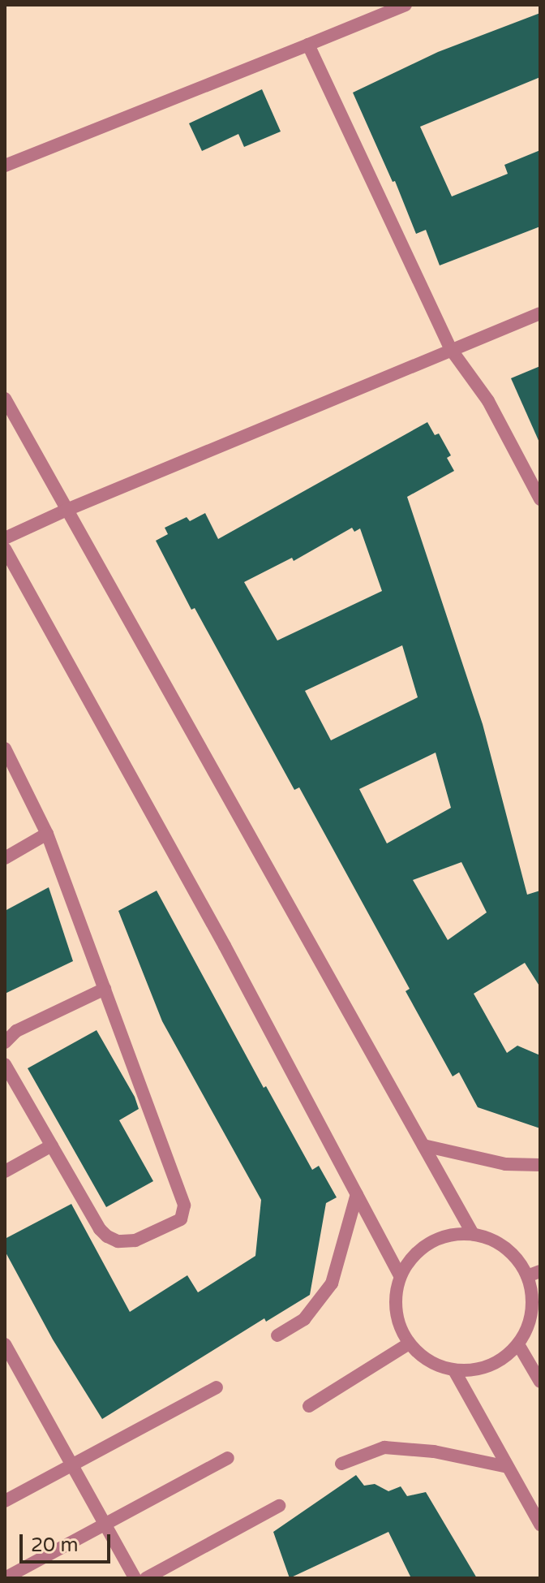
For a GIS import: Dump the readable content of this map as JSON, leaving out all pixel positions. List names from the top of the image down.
{
  "scale_bar": "20 m"
}
